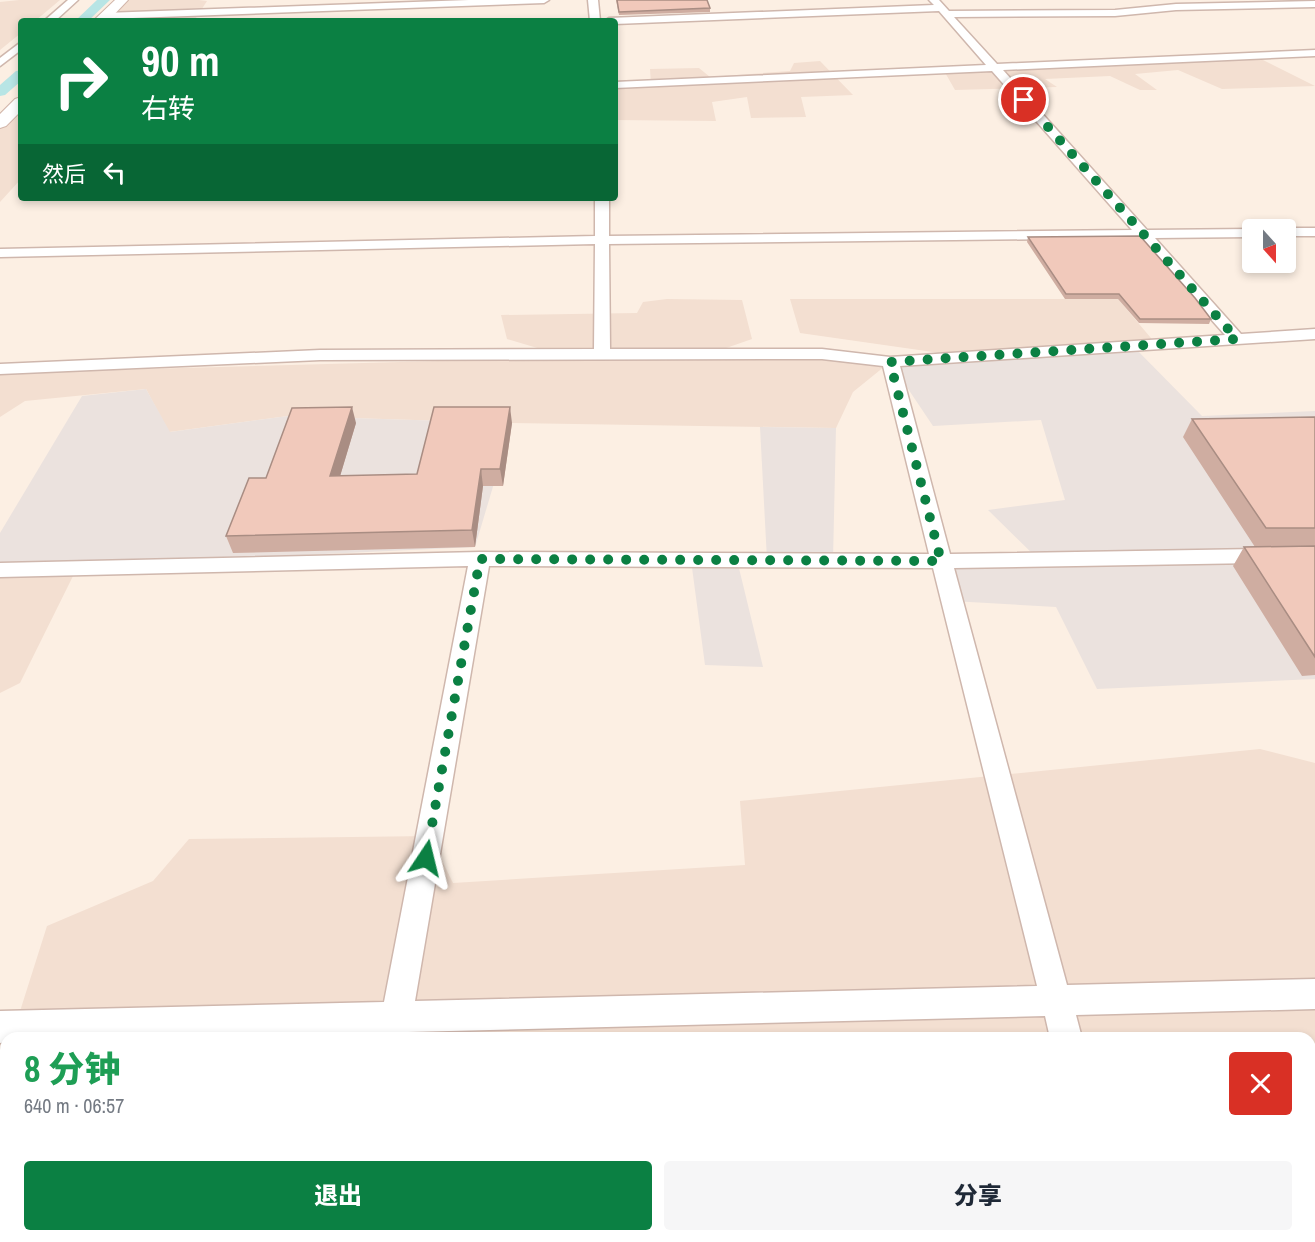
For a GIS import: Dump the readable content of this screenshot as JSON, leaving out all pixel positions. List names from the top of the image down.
{
  "north": "bottom",
  "page": {
    "turn": ["90 m", "右转"],
    "then": "然后",
    "heading": ["8 分钟", "640 m · 06:57"],
    "buttons": ["退出", "分享"]
  }
}
